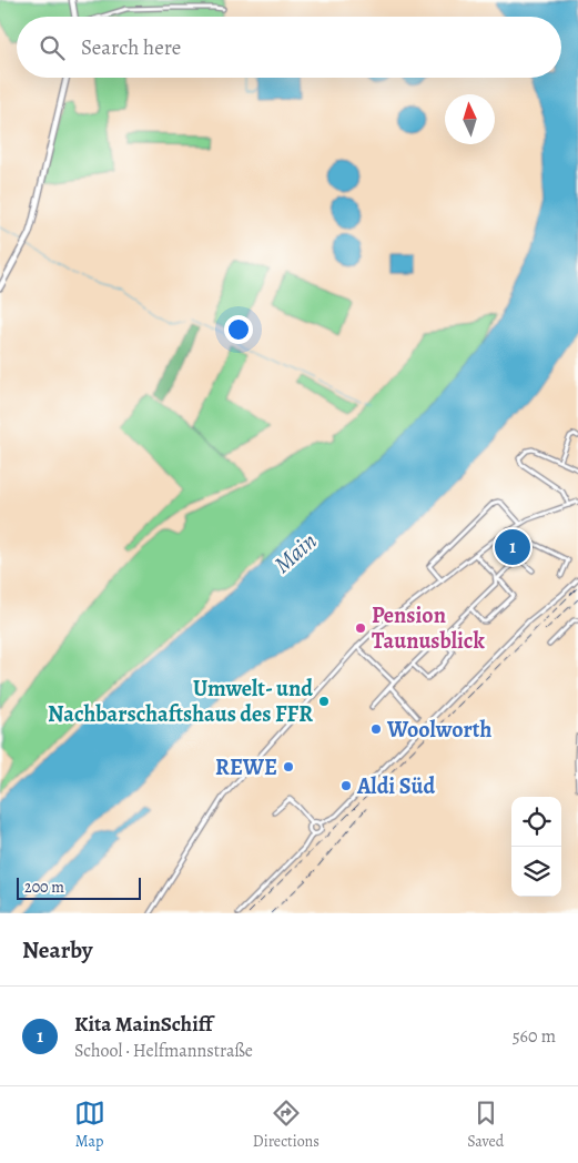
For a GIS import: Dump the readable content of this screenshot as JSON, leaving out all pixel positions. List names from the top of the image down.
{
  "water": ["Main"],
  "places": [
    "Pension Taunusblick",
    "Umwelt- und Nachbarschaftshaus des FFR",
    "Woolworth",
    "REWE",
    "Aldi Süd"
  ],
  "scale_bar": "200 m",
  "north": "top",
  "page": {
    "search": "Search here",
    "pins": "1",
    "scale": "200 m",
    "heading": "Nearby",
    "list": [
      {
        "mark": "1",
        "name": "Kita MainSchiff",
        "note": "School · Helfmannstraße",
        "value": "560 m"
      }
    ],
    "nav": ["Map", "Directions", "Saved"]
  }
}
